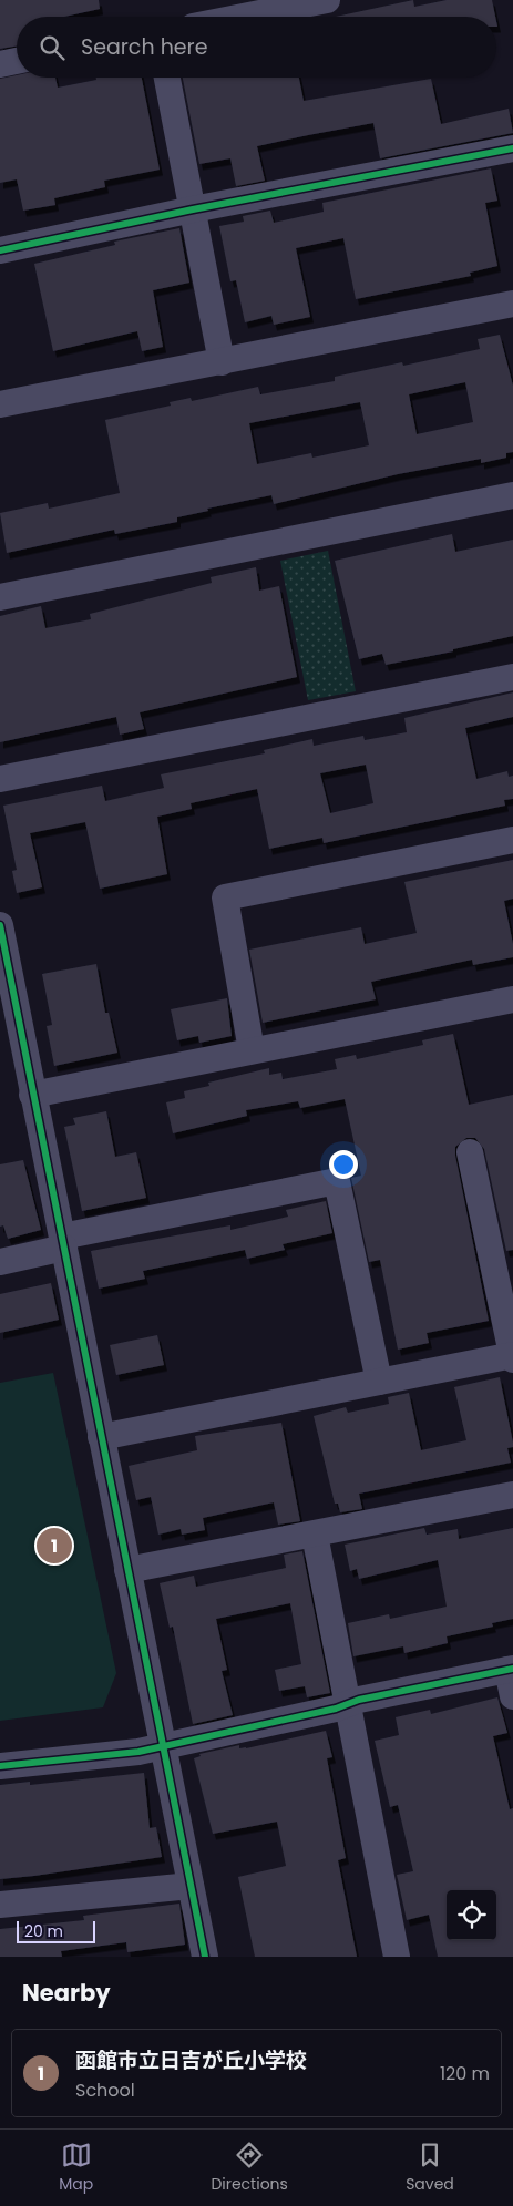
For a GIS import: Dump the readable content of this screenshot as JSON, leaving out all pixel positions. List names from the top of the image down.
{
  "scale_bar": "20 m",
  "page": {
    "search": "Search here",
    "pins": "1",
    "scale": "20 m",
    "heading": "Nearby",
    "list": [
      {
        "mark": "1",
        "name": "函館市立日吉が丘小学校",
        "note": "School",
        "value": "120 m"
      }
    ],
    "nav": ["Map", "Directions", "Saved"]
  }
}
